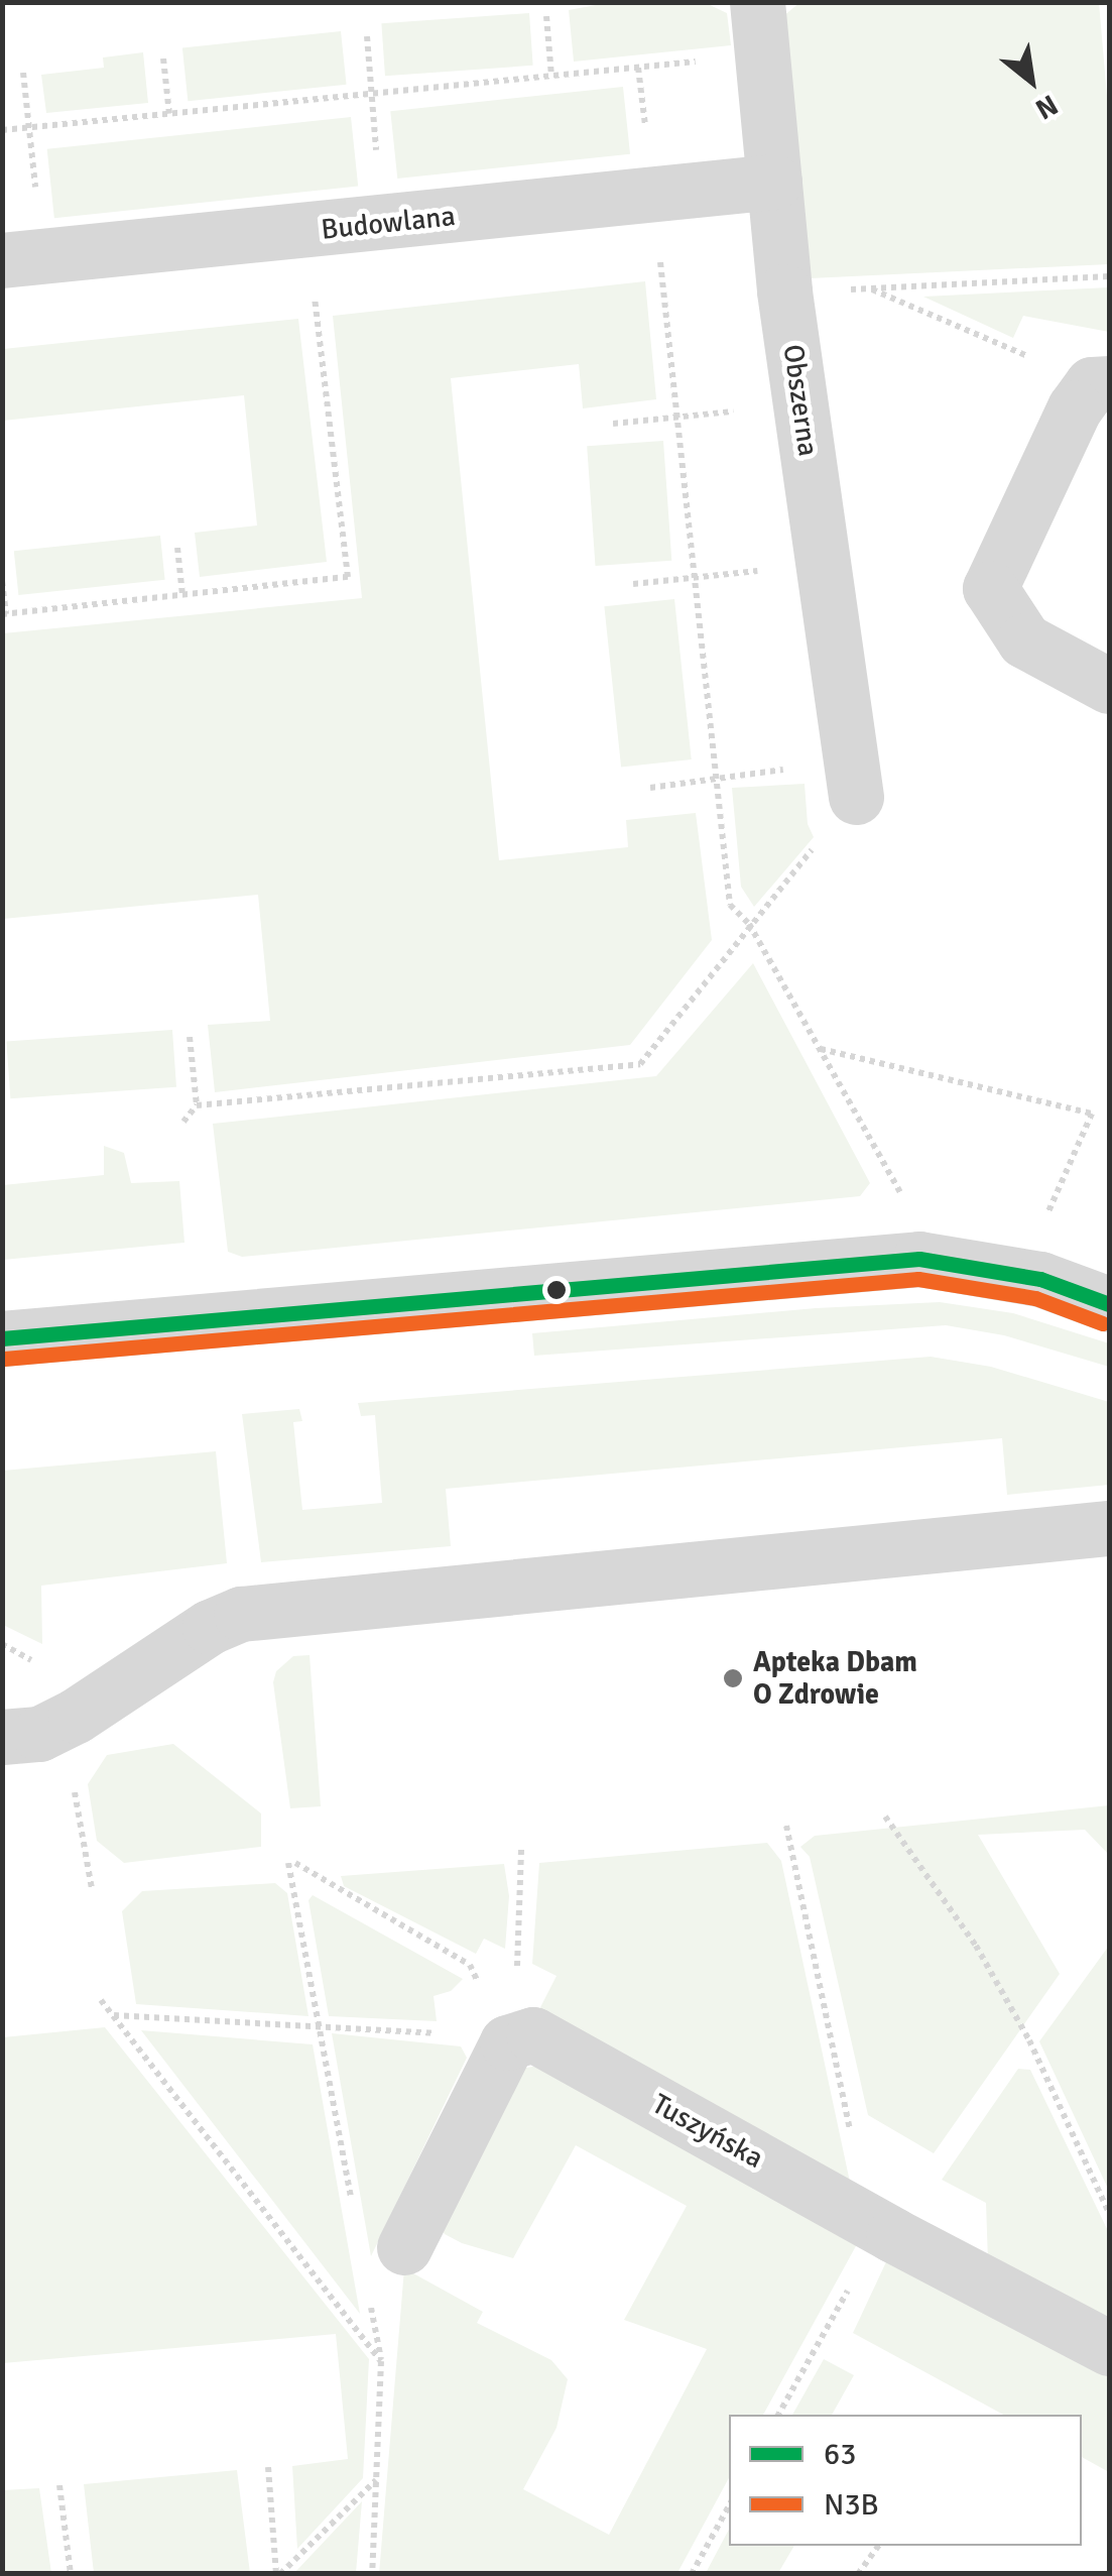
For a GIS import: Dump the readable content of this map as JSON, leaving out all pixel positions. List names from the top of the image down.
{
  "streets": {
    "street": ["Budowlana", "Obszerna", "Tuszyńska"]
  },
  "crossings": [
    ["Budowlana", "Obszerna"]
  ],
  "places": ["Apteka Dbam O Zdrowie"],
  "lines": ["transit line 63", "transit line N3B"],
  "legend": ["63", "N3B"],
  "north": "bottom right"
}
